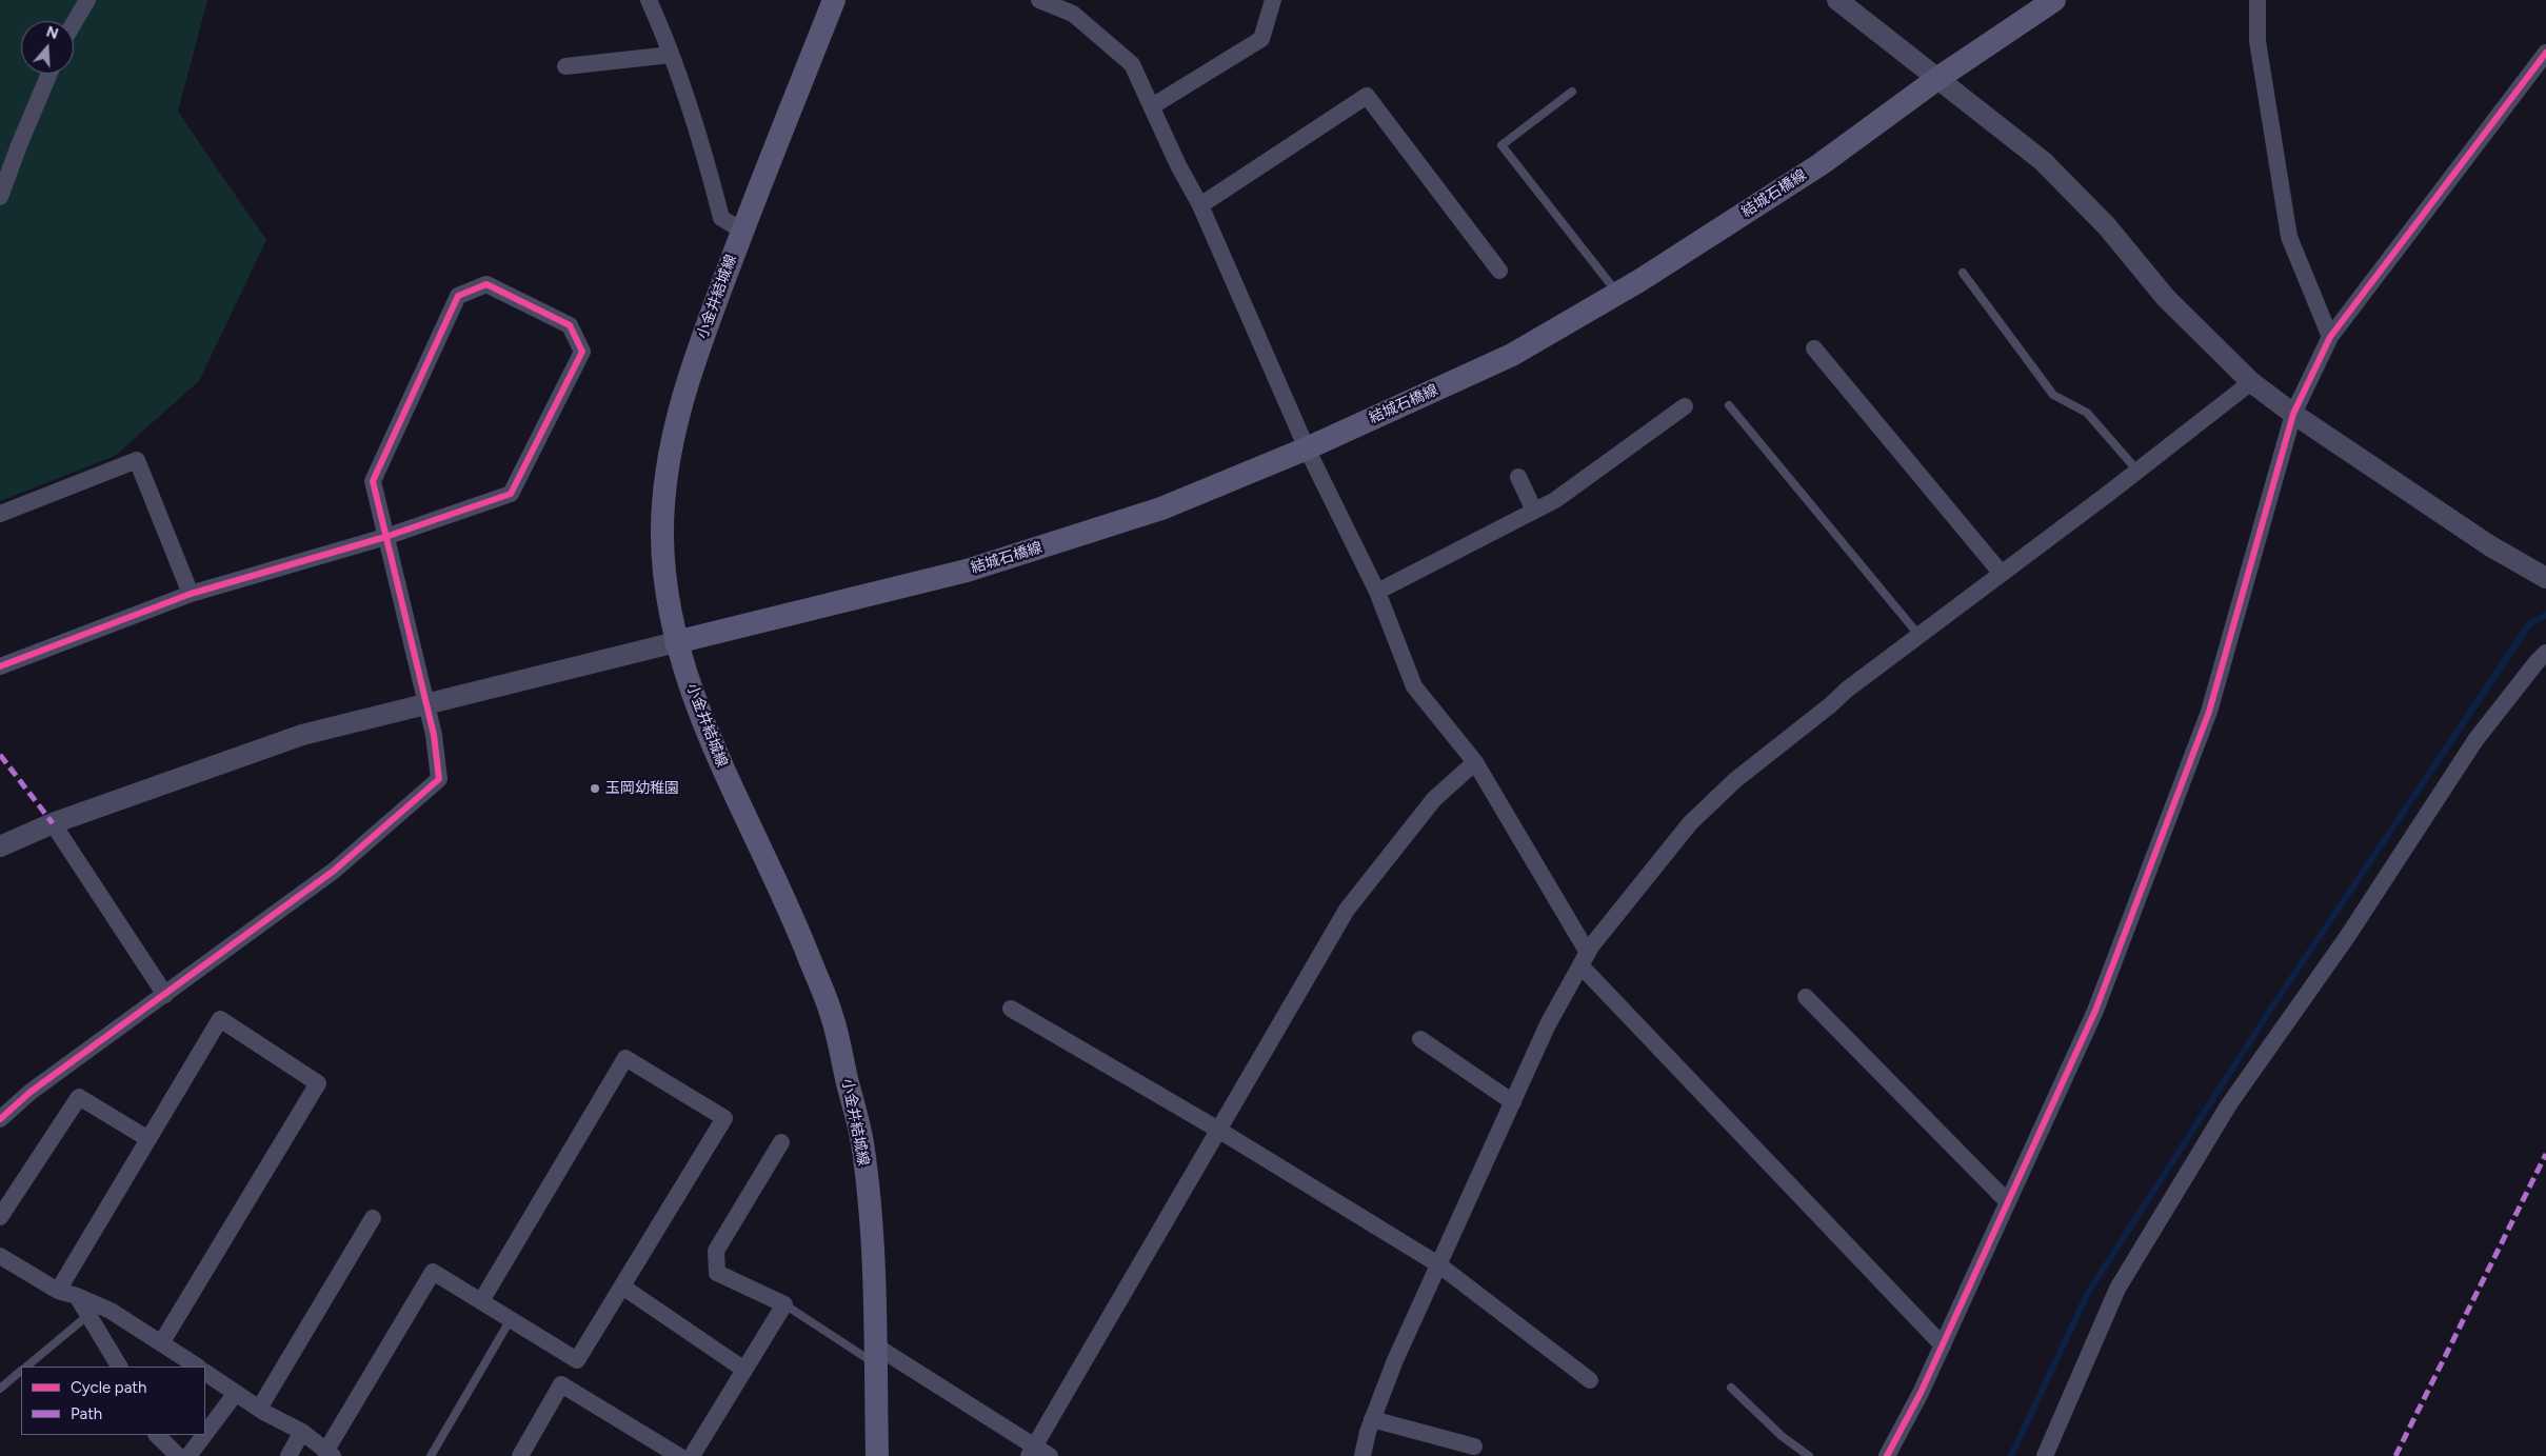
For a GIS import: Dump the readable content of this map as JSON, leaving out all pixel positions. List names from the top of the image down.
{
  "streets": {
    "main road": ["結城石橋線", "小金井結城線"]
  },
  "crossings": [
    ["結城石橋線", "小金井結城線"]
  ],
  "places": ["玉岡幼稚園"],
  "legend": ["Cycle path", "Path"],
  "north": "top"
}
